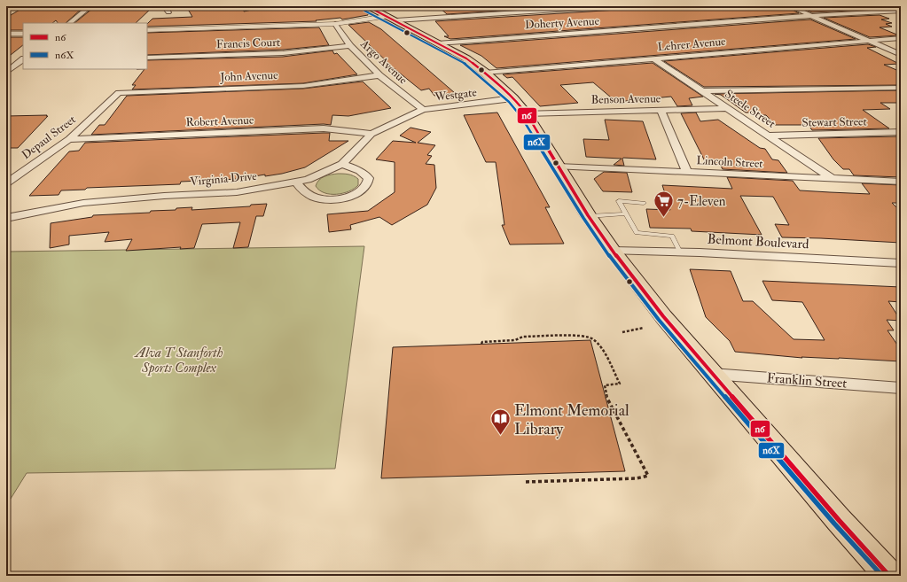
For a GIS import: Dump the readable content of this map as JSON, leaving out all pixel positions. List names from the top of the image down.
{
  "streets": {
    "street": [
      "Doherty Avenue",
      "Francis Court",
      "Lehrer Avenue",
      "Argo Avenue",
      "John Avenue",
      "Westgate",
      "Benson Avenue",
      "Steele Street",
      "Robert Avenue",
      "Stewart Street",
      "Depaul Street",
      "Lincoln Street",
      "Virginia Drive",
      "Belmont Boulevard",
      "Franklin Street"
    ]
  },
  "crossings": [
    ["Francis Court", "Argo Avenue"],
    ["Lehrer Avenue", "Steele Street"],
    ["Argo Avenue", "John Avenue"],
    ["Argo Avenue", "Westgate"],
    ["Argo Avenue", "Virginia Drive"],
    ["John Avenue", "Depaul Street"],
    ["Westgate", "Virginia Drive"],
    ["Benson Avenue", "Steele Street"],
    ["Steele Street", "Stewart Street"],
    ["Steele Street", "Lincoln Street"],
    ["Robert Avenue", "Depaul Street"],
    ["Robert Avenue", "Virginia Drive"]
  ],
  "parks": ["Alva T Stanforth Sports Complex"],
  "places": {
    "supermarket": ["7-Eleven"],
    "library": ["Elmont Memorial Library"]
  },
  "lines": ["transit line n6", "transit line n6X"],
  "legend": ["n6", "n6X"]
}
